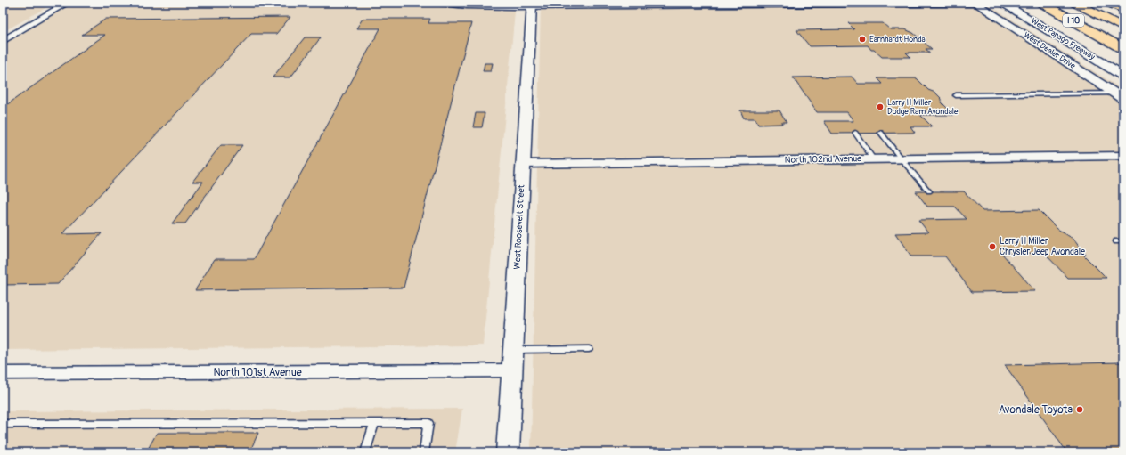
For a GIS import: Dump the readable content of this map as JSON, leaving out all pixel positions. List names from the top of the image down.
{
  "streets": {
    "highway": ["I 10"],
    "main road": ["West Papago Freeway"],
    "street": [
      "West Dealer Drive",
      "North 102nd Avenue",
      "West Roosevelt Street",
      "North 101st Avenue"
    ]
  },
  "crossings": [
    ["North 102nd Avenue", "West Roosevelt Street"],
    ["West Roosevelt Street", "North 101st Avenue"]
  ],
  "places": [
    "Earnhardt Honda",
    "Larry H Miller Dodge Ram Avondale",
    "Larry H Miller Chrysler Jeep Avondale",
    "Avondale Toyota"
  ]
}
